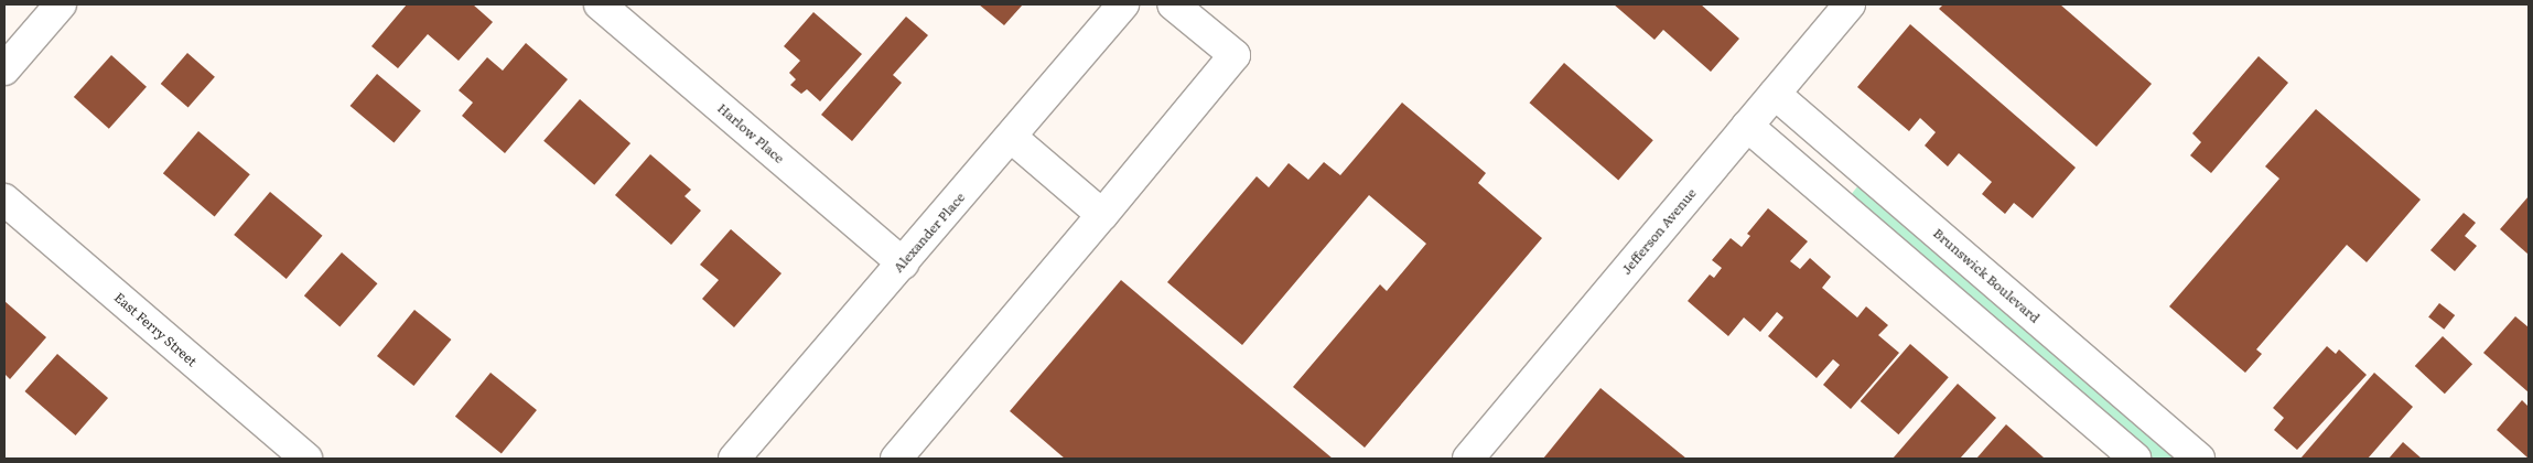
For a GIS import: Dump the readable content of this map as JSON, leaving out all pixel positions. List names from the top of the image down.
{
  "streets": {
    "street": [
      "Harlow Place",
      "Jefferson Avenue",
      "Alexander Place",
      "Brunswick Boulevard",
      "East Ferry Street"
    ]
  },
  "crossings": [
    ["Harlow Place", "Alexander Place"],
    ["Jefferson Avenue", "Brunswick Boulevard"]
  ]
}
